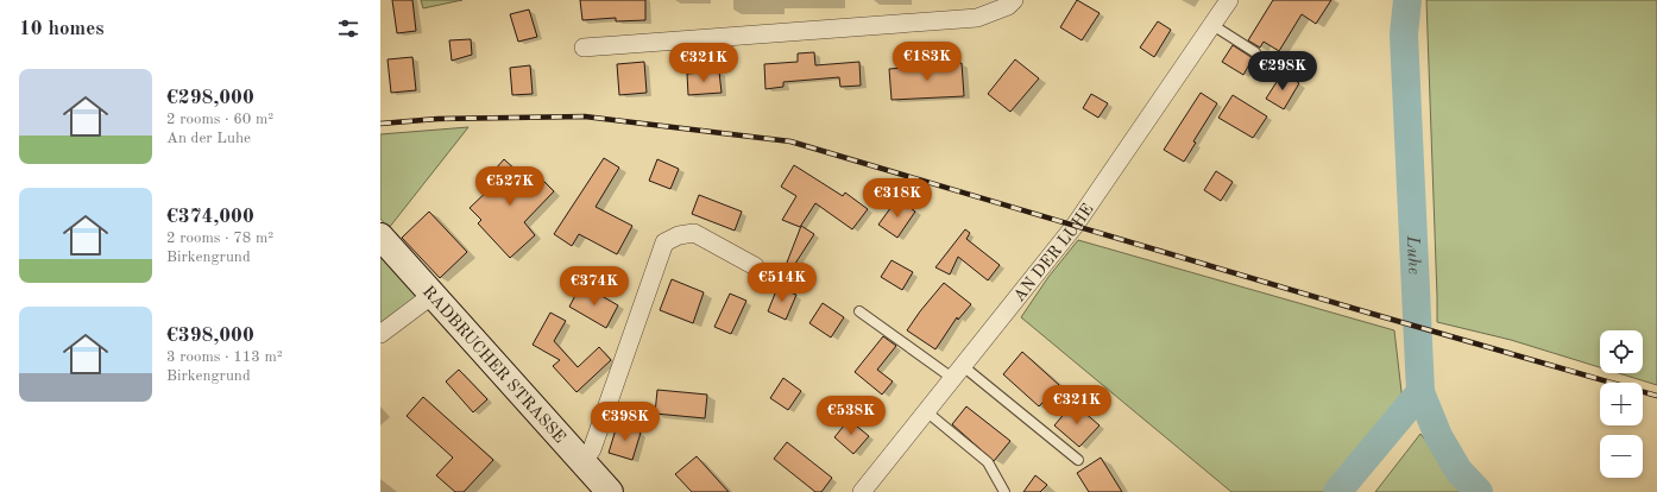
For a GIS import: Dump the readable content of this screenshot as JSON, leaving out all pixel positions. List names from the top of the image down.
{
  "streets": {
    "street": ["AN DER LUHE", "RADBRUCHER STRASSE"]
  },
  "water": ["Luhe"],
  "page": {
    "heading": "10 homes",
    "price": [
      "€183K",
      "€321K",
      "€298K",
      "€527K",
      "€318K",
      "€514K",
      "€374K",
      "€321K",
      "€538K",
      "€398K"
    ],
    "list": [
      {
        "name": "€298,000",
        "note": "2 rooms · 60 m² · An der Luhe"
      },
      {
        "name": "€374,000",
        "note": "2 rooms · 78 m² · Birkengrund"
      },
      {
        "name": "€398,000",
        "note": "3 rooms · 113 m² · Birkengrund"
      }
    ],
    "map_buttons": ["+", "−"]
  }
}
